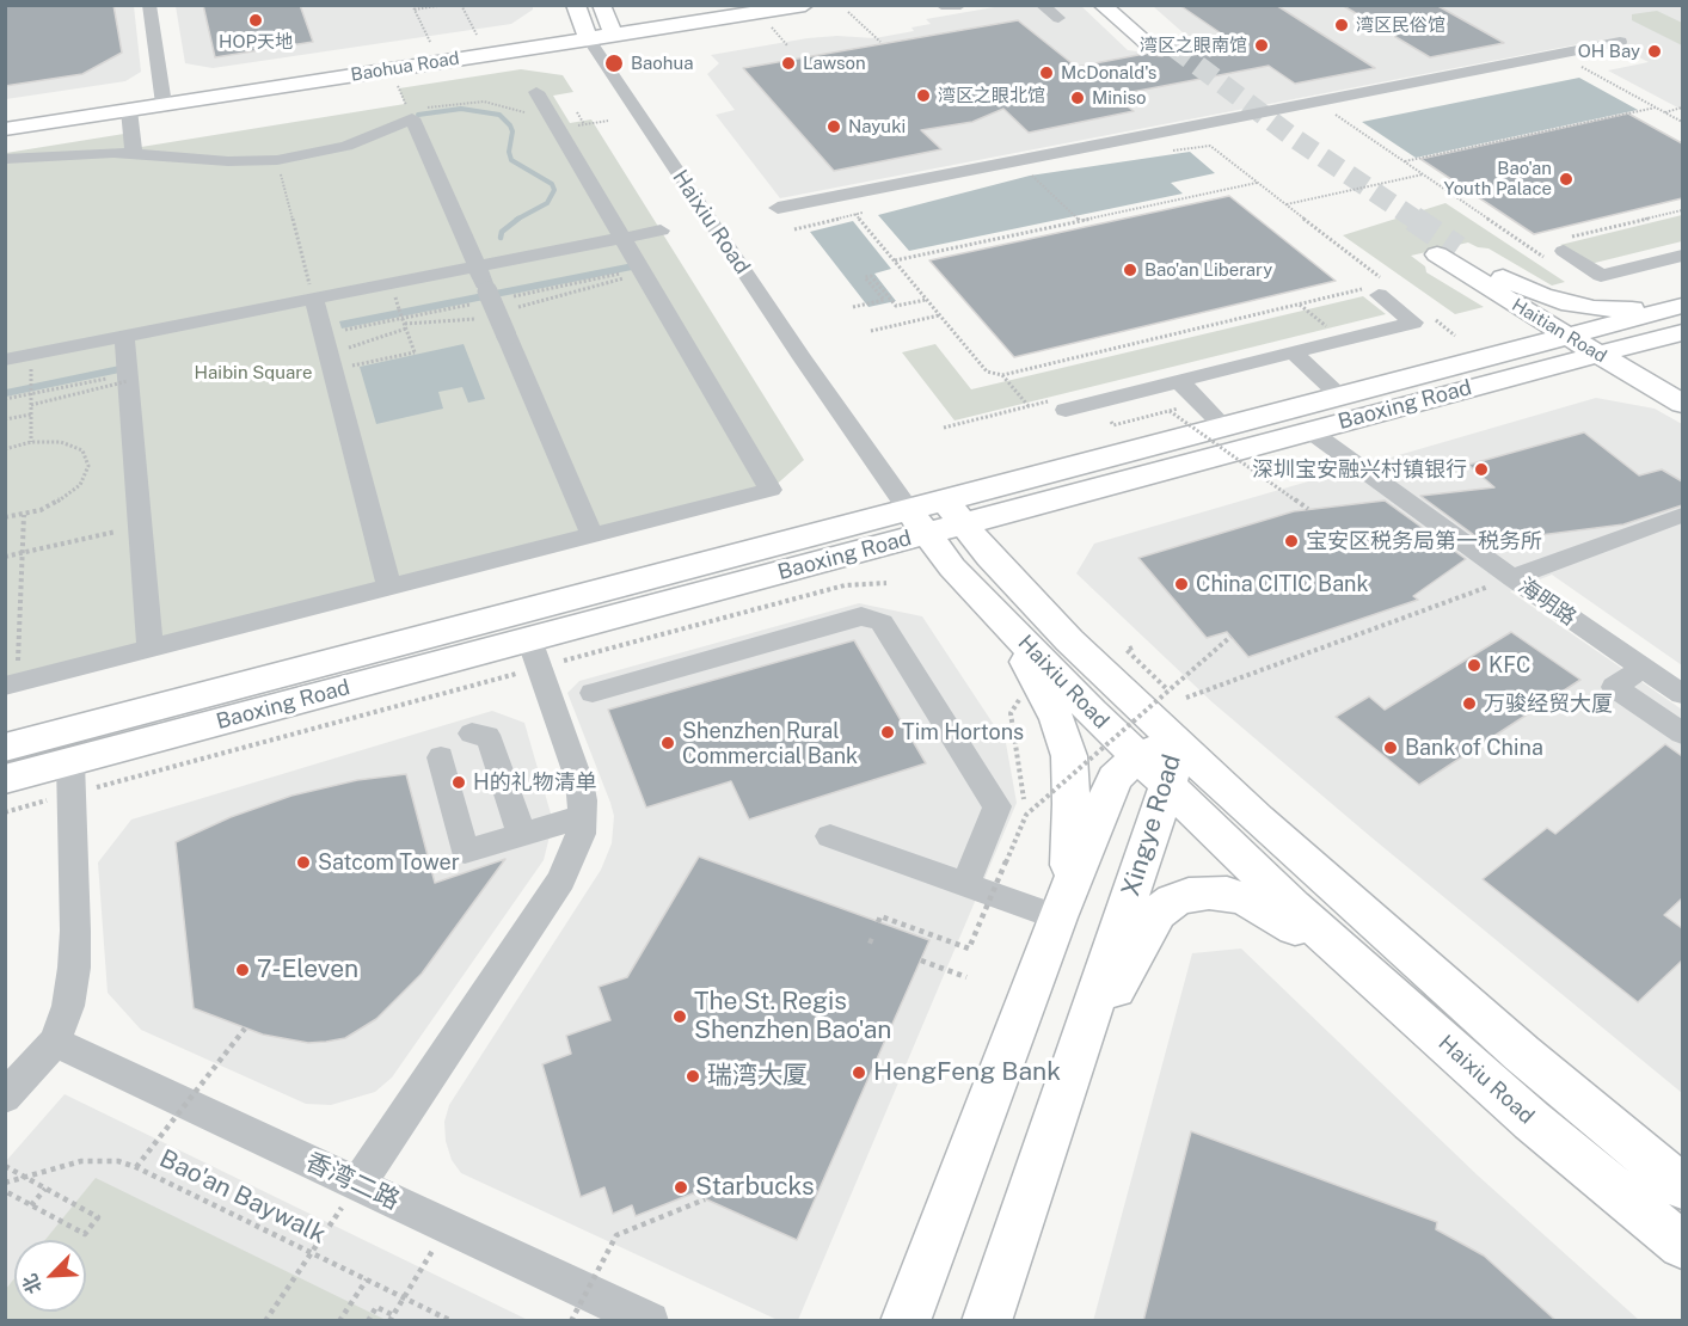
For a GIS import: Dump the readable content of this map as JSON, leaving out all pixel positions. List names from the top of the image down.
{
  "streets": {
    "main road": [
      "Baohua Road",
      "Haixiu Road",
      "Haitian Road",
      "Baoxing Road",
      "Xingye Road"
    ],
    "street": ["海明路", "香湾二路"],
    "path": ["Bao'an Baywalk"]
  },
  "crossings": [
    ["Baohua Road", "Haixiu Road"],
    ["Haixiu Road", "Baoxing Road"],
    ["Haixiu Road", "Xingye Road"],
    ["Haitian Road", "Baoxing Road"],
    ["Baoxing Road", "海明路"]
  ],
  "parks": ["Haibin Square"],
  "places": [
    "HOP天地",
    "湾区民俗馆",
    "湾区之眼南馆",
    "OH Bay",
    "Baohua",
    "Lawson",
    "McDonald's",
    "湾区之眼北馆",
    "Miniso",
    "Nayuki",
    "Bao'an Youth Palace",
    "Bao'an Liberary",
    "深圳宝安融兴村镇银行",
    "宝安区税务局第一税务所",
    "China CITIC Bank",
    "KFC",
    "万骏经贸大厦",
    "Tim Hortons",
    "Shenzhen Rural Commercial Bank",
    "Bank of China",
    "H的礼物清单",
    "Satcom Tower",
    "7-Eleven",
    "The St. Regis Shenzhen Bao'an",
    "HengFeng Bank",
    "瑞湾大厦",
    "Starbucks"
  ],
  "north": "bottom left"
}
